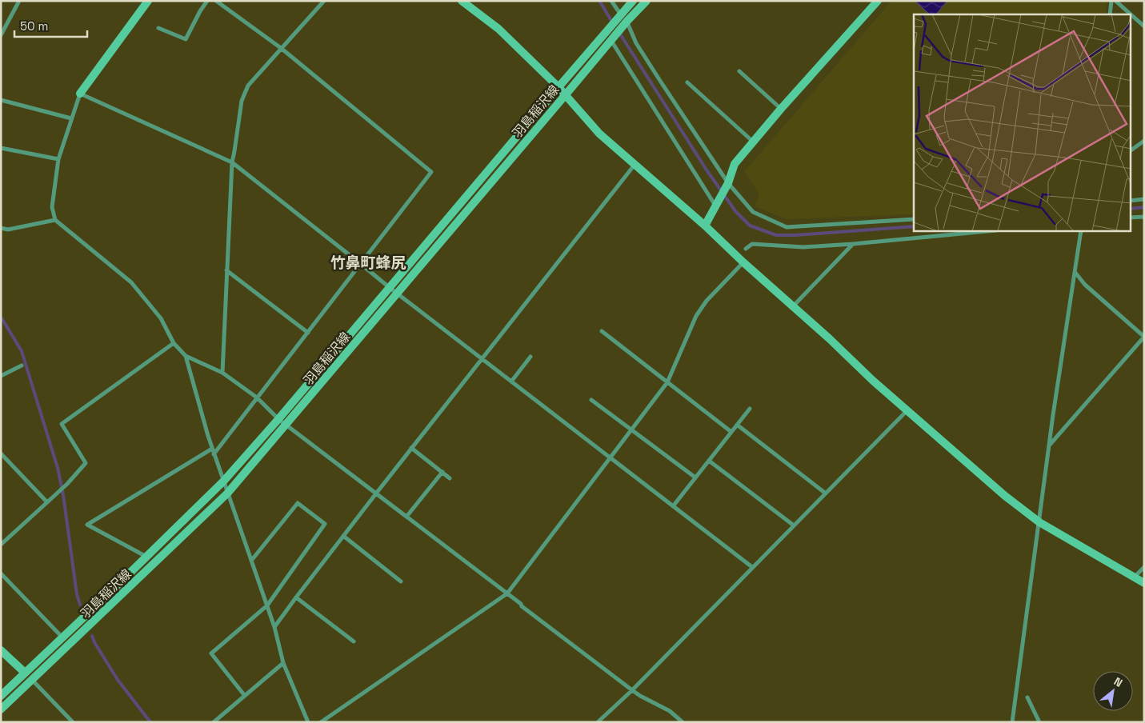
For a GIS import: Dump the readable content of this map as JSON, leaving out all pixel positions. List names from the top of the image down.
{
  "streets": {
    "main road": ["羽島稲沢線"]
  },
  "districts": ["竹鼻町蜂尻"],
  "scale_bar": "50 m",
  "north": "top right"
}
